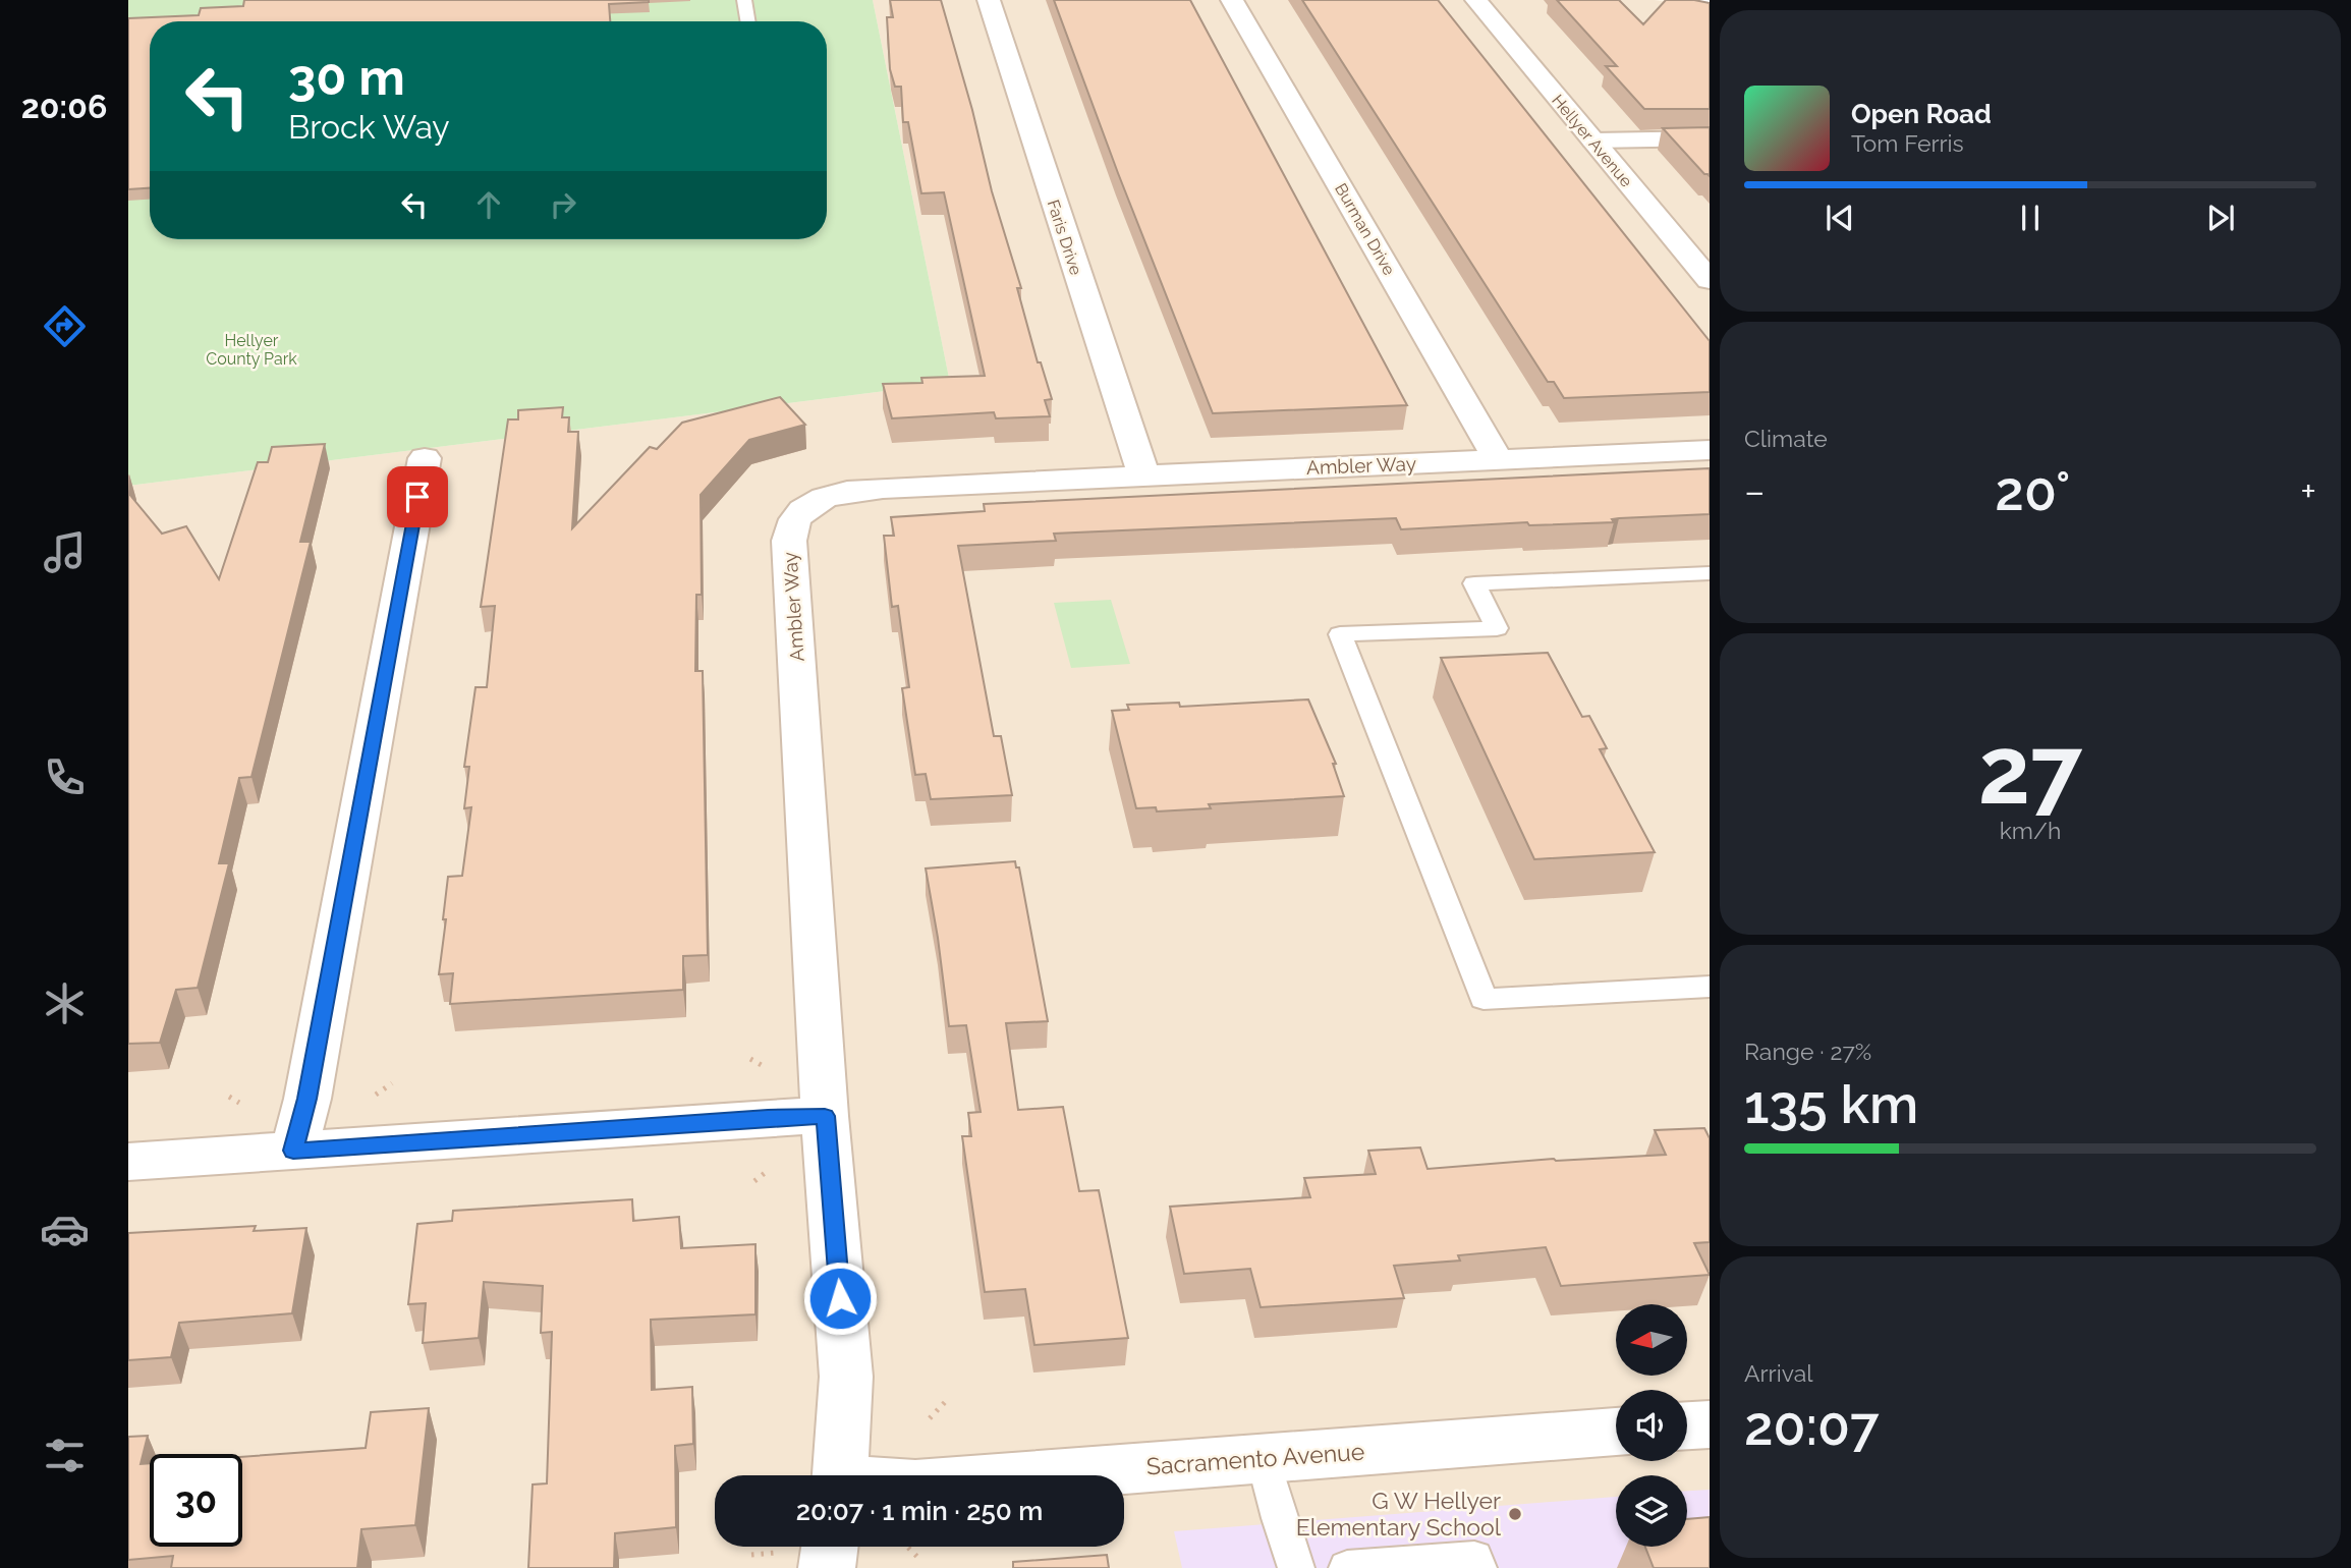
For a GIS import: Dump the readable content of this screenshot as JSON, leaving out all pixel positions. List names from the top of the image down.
{
  "streets": {
    "street": [
      "Hellyer Avenue",
      "Burman Drive",
      "Faris Drive",
      "Ambler Way",
      "Sacramento Avenue"
    ]
  },
  "crossings": [
    ["Burman Drive", "Ambler Way"],
    ["Faris Drive", "Ambler Way"]
  ],
  "parks": ["Hellyer County Park"],
  "places": ["G W Hellyer Elementary School"],
  "north": "left",
  "page": {
    "tabs": "20:06",
    "turn": ["30 m", "Brock Way"],
    "song": ["Open Road", "Tom Ferris"],
    "tile": [
      "Climate",
      ["27", "km/h"],
      ["Range · 27%", "135 km"],
      ["Arrival", "20:07"]
    ],
    "heat": ["−", "20°", "+"],
    "limit": "30",
    "trip": "20:07 · 1 min · 250 m"
  }
}
